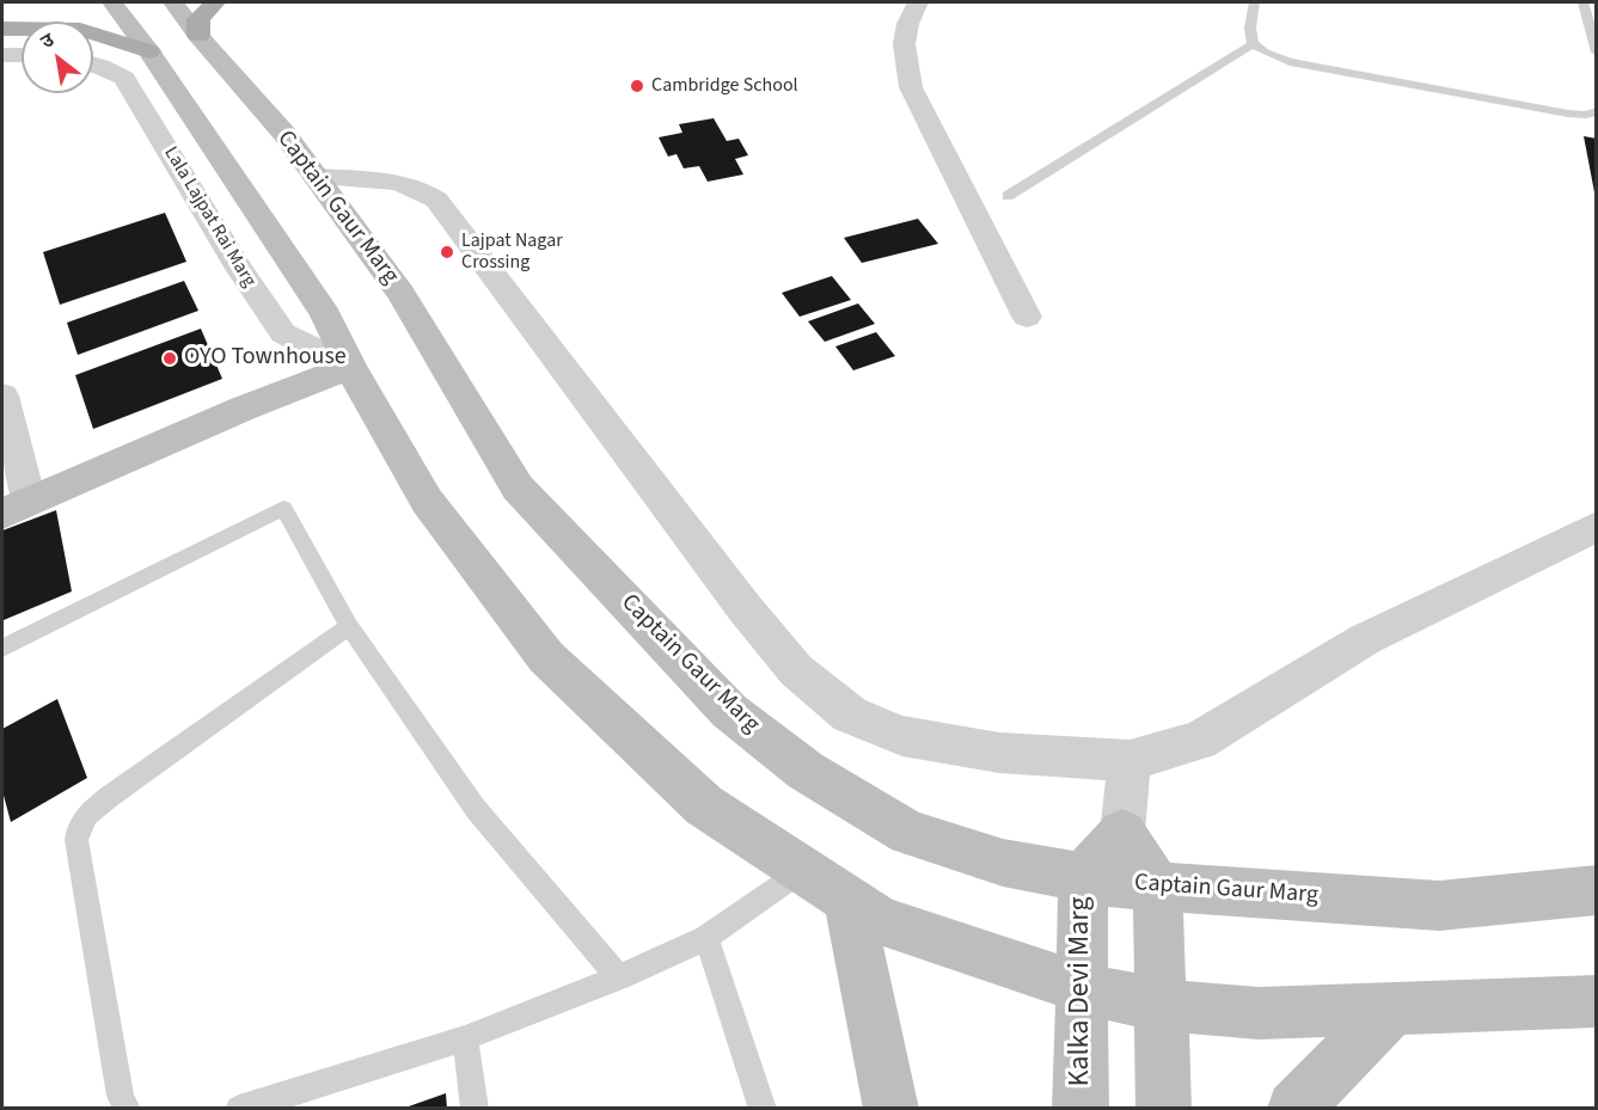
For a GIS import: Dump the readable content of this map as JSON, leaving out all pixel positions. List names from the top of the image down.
{
  "streets": {
    "main road": ["Captain Gaur Marg", "Kalka Devi Marg"],
    "street": ["Lala Lajpat Rai Marg"]
  },
  "crossings": [
    ["Captain Gaur Marg", "Kalka Devi Marg"]
  ],
  "places": ["Cambridge School", "Lajpat Nagar Crossing", "OYO Townhouse"],
  "north": "top left"
}
